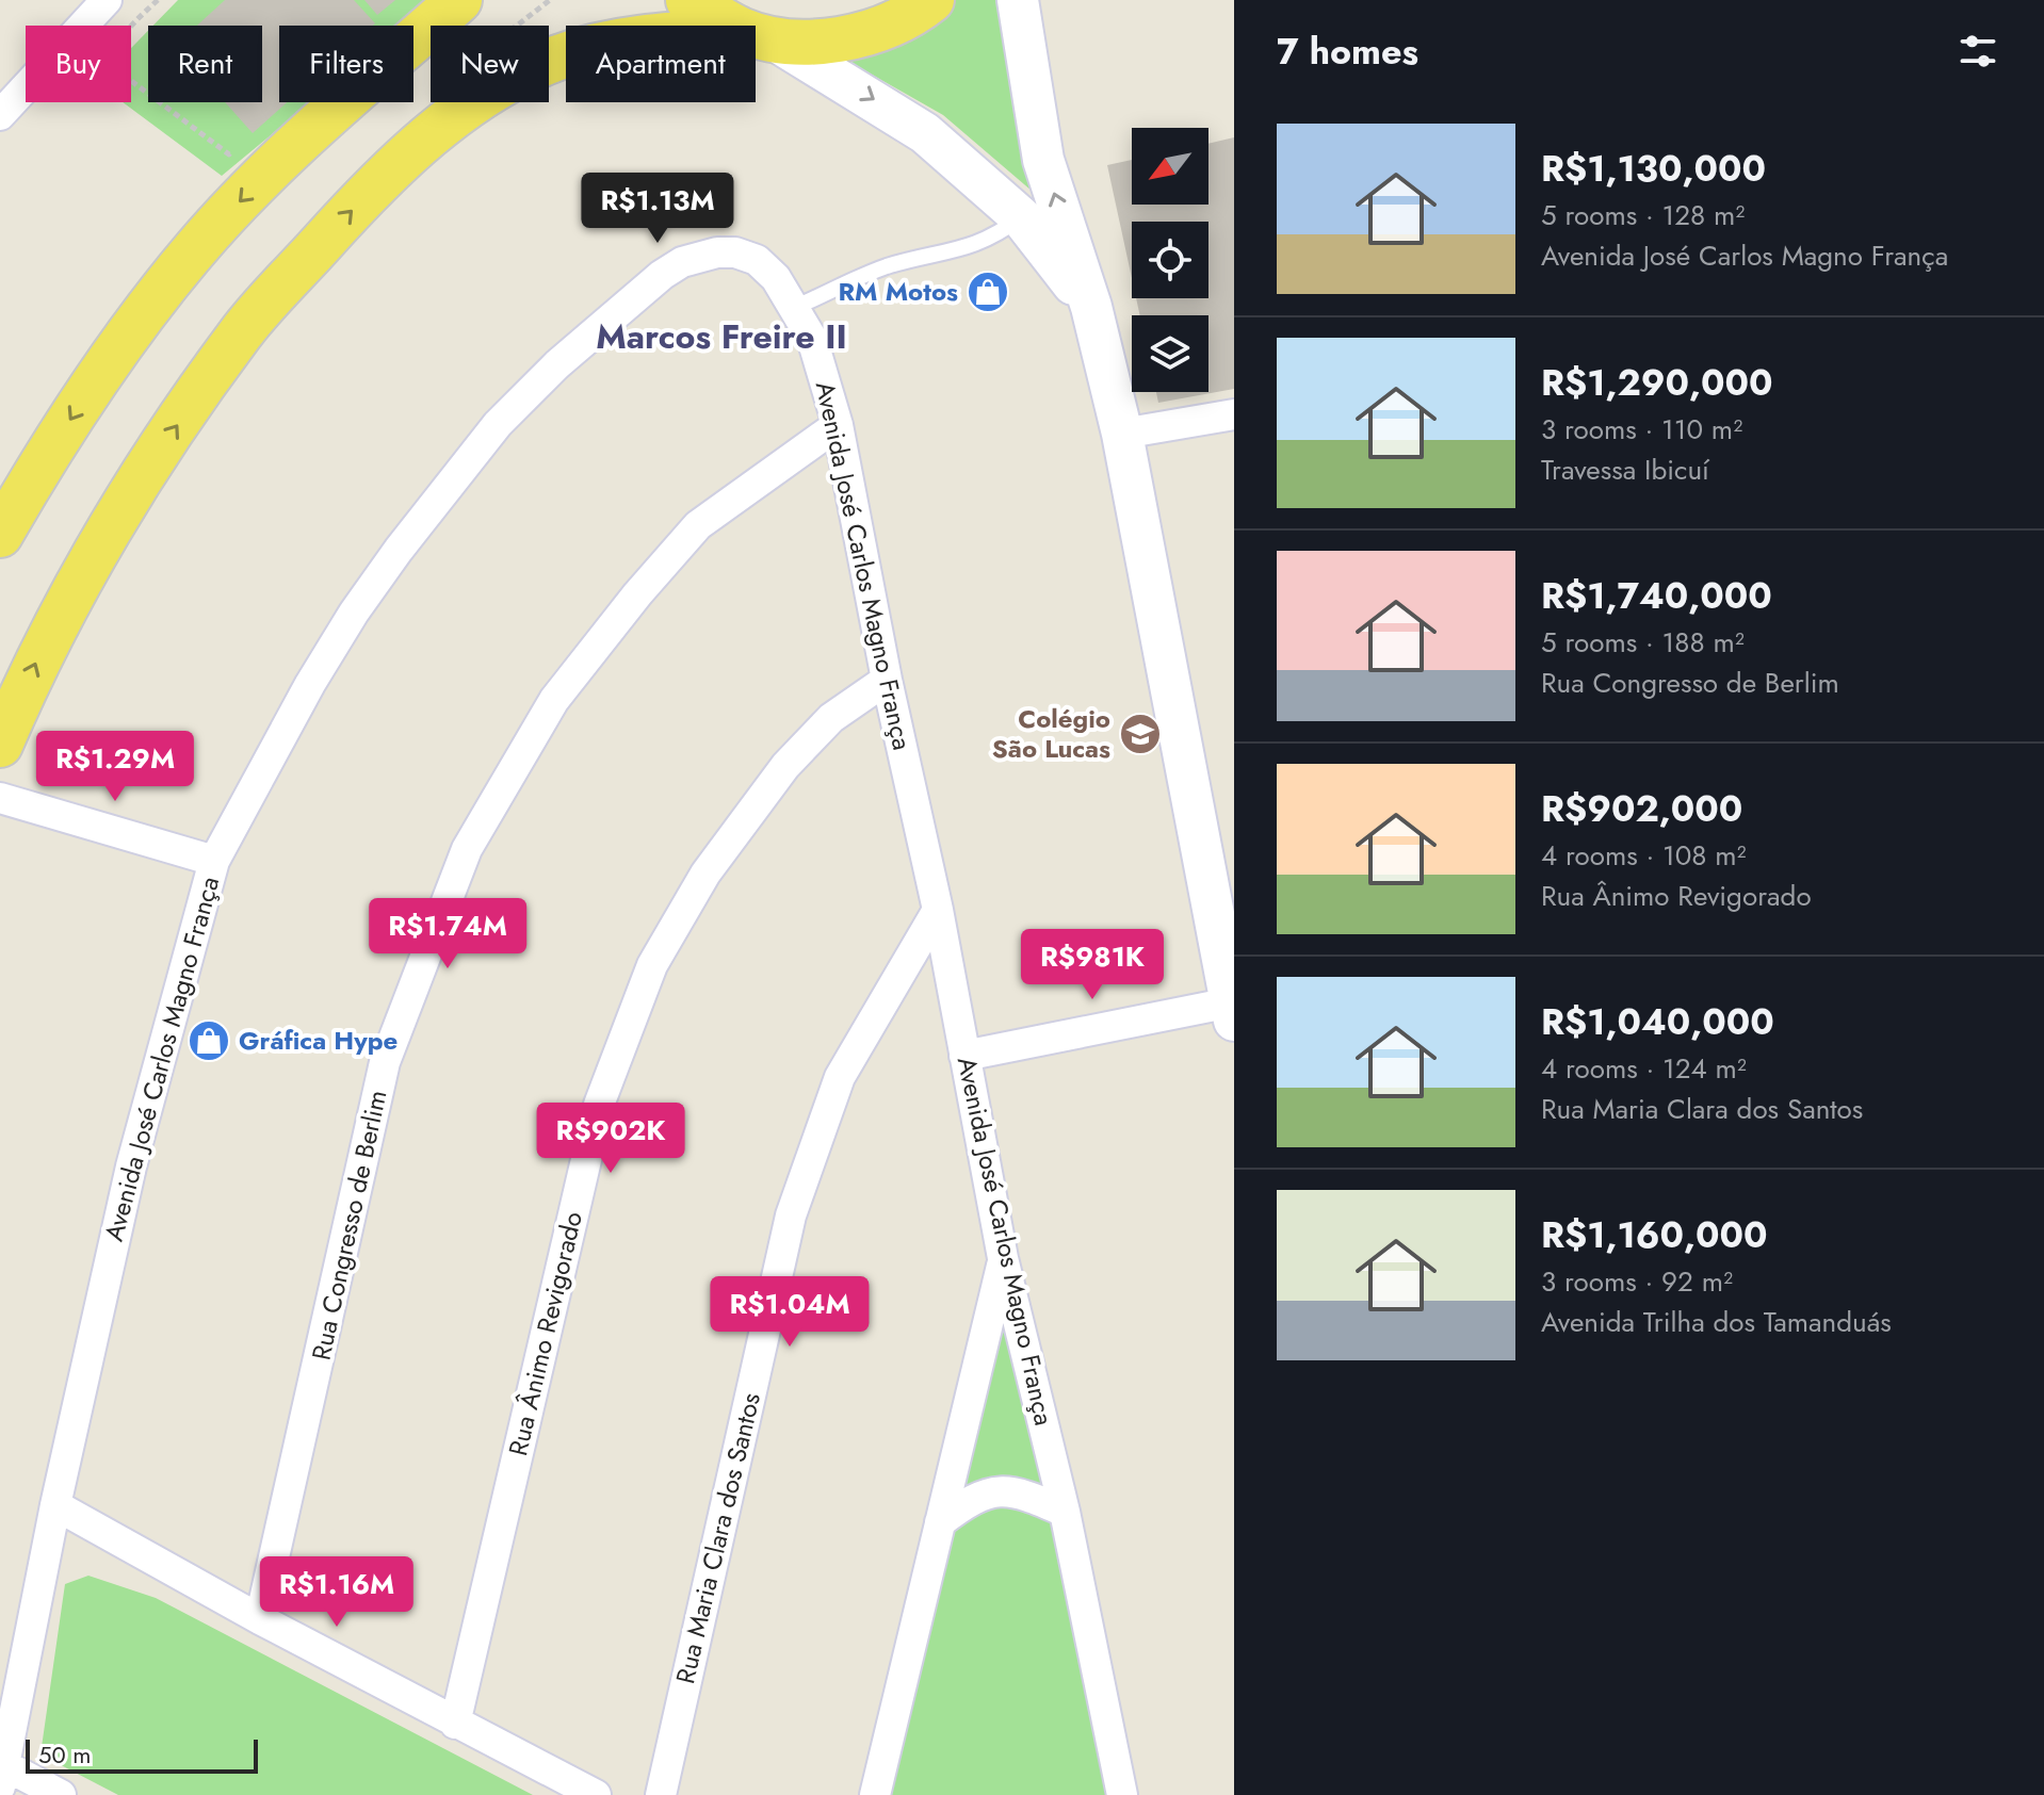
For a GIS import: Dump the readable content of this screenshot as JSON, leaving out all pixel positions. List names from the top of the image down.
{
  "streets": {
    "street": [
      "Avenida José Carlos Magno França",
      "Rua Congresso de Berlim",
      "Rua Ânimo Revigorado",
      "Rua Maria Clara dos Santos"
    ]
  },
  "crossings": [
    ["Avenida José Carlos Magno França", "Rua Congresso de Berlim"],
    ["Avenida José Carlos Magno França", "Rua Ânimo Revigorado"],
    ["Avenida José Carlos Magno França", "Rua Maria Clara dos Santos"]
  ],
  "districts": ["Marcos Freire II"],
  "places": {
    "shop": ["RM Motos", "Gráfica Hype"],
    "school or university": ["Colégio São Lucas"]
  },
  "scale_bar": "50 m",
  "north": "bottom left",
  "page": {
    "heading": "7 homes",
    "chip": [
      "Buy",
      "Rent",
      "Filters",
      "New",
      "Apartment"
    ],
    "list": [
      {
        "name": "R$1,130,000",
        "note": "5 rooms · 128 m² · Avenida José Carlos Magno França"
      },
      {
        "name": "R$1,290,000",
        "note": "3 rooms · 110 m² · Travessa Ibicuí"
      },
      {
        "name": "R$1,740,000",
        "note": "5 rooms · 188 m² · Rua Congresso de Berlim"
      },
      {
        "name": "R$902,000",
        "note": "4 rooms · 108 m² · Rua Ânimo Revigorado"
      },
      {
        "name": "R$1,040,000",
        "note": "4 rooms · 124 m² · Rua Maria Clara dos Santos"
      },
      {
        "name": "R$1,160,000",
        "note": "3 rooms · 92 m² · Avenida Trilha dos Tamanduás"
      }
    ],
    "price": [
      "R$1.13M",
      "R$1.29M",
      "R$1.74M",
      "R$981K",
      "R$902K",
      "R$1.04M",
      "R$1.16M"
    ],
    "scale": "50 m"
  }
}
